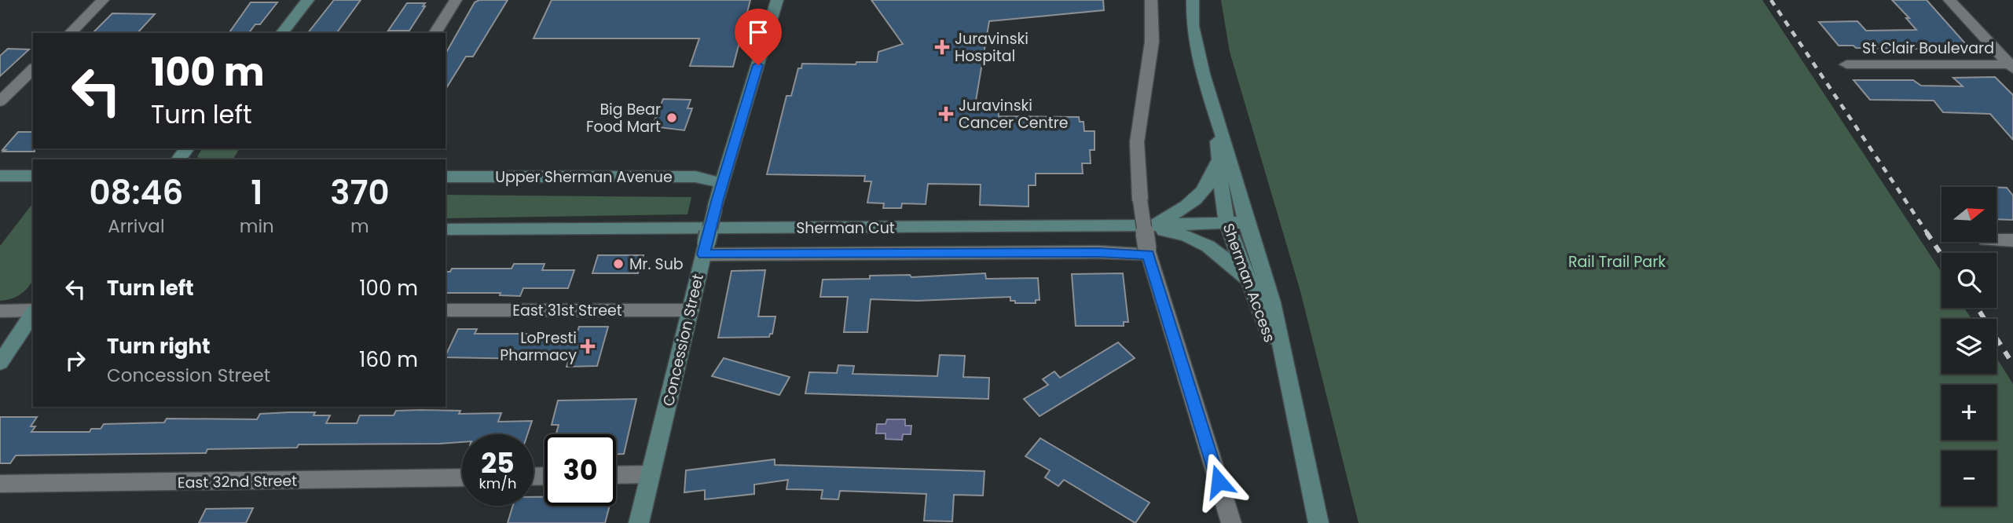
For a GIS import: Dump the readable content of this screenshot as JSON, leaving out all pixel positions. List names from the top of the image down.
{
  "streets": {
    "main road": [
      "Upper Sherman Avenue",
      "Sherman Cut",
      "Sherman Access",
      "Concession Street"
    ],
    "street": ["St Clair Boulevard", "East 31st Street", "East 32nd Street"]
  },
  "crossings": [
    ["Upper Sherman Avenue", "Concession Street"],
    ["Sherman Cut", "Sherman Access"],
    ["East 31st Street", "Concession Street"]
  ],
  "parks": ["Rail Trail Park"],
  "places": {
    "health": ["Juravinski Hospital", "Juravinski Cancer Centre", "LoPresti Pharmacy"],
    "other": ["Big Bear Food Mart", "Mr. Sub"]
  },
  "north": "right",
  "page": {
    "turn": ["100 m", "Turn left"],
    "eta": [
      "08:46",
      "Arrival",
      "1",
      "min",
      "370",
      "m"
    ],
    "map_buttons": ["+", "−"],
    "list": [
      {
        "name": "Turn left",
        "value": "100 m"
      },
      {
        "name": "Turn right",
        "note": "Concession Street",
        "value": "160 m"
      }
    ],
    "speed": "25 km/h",
    "limit": "30"
  }
}
